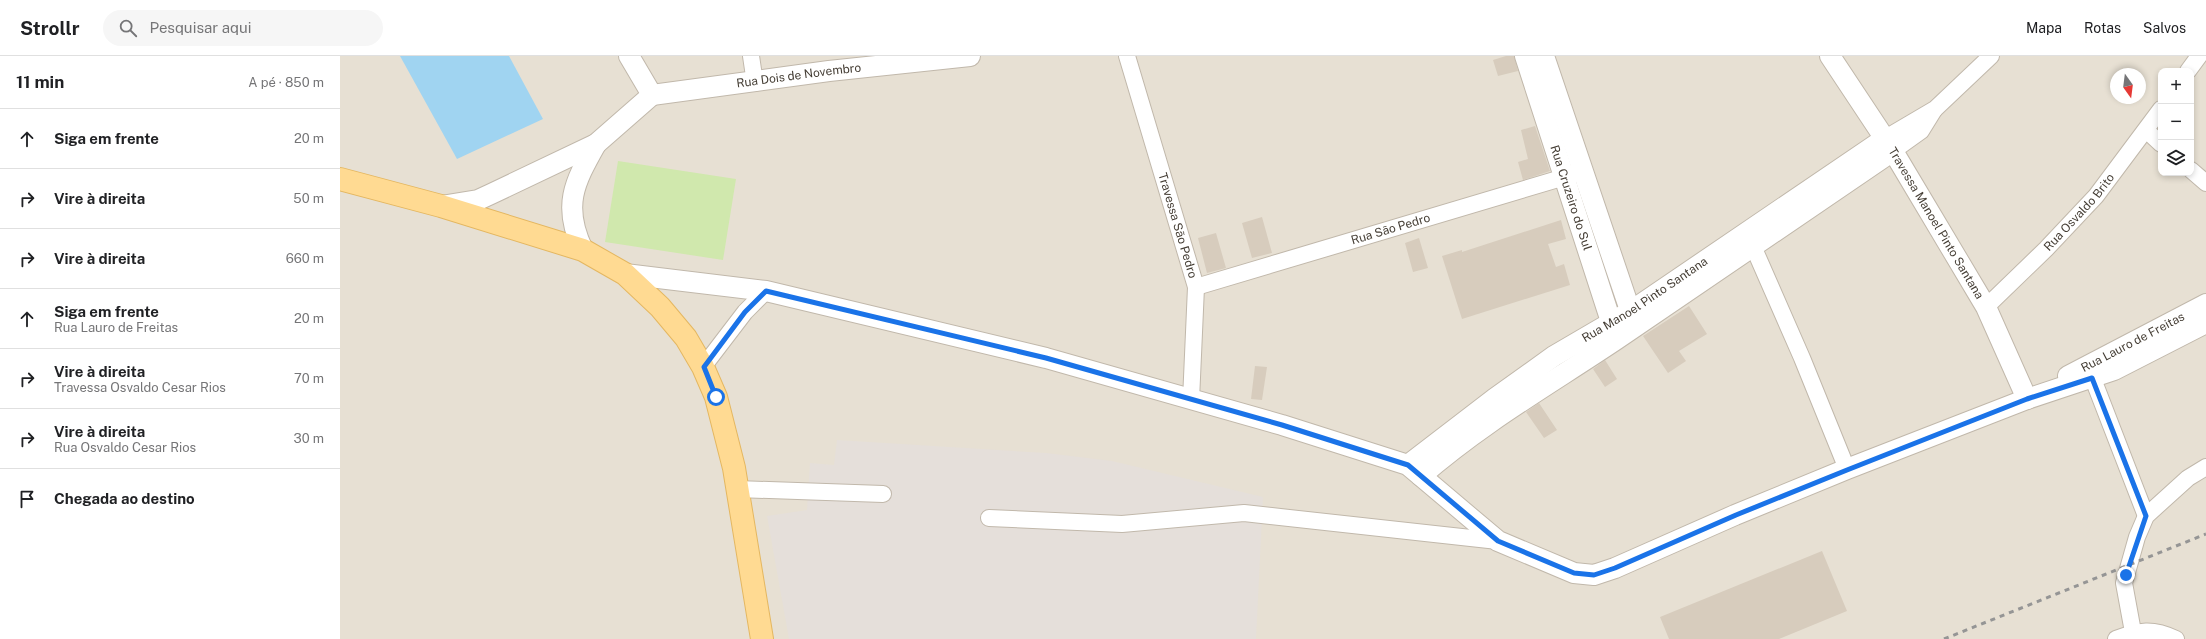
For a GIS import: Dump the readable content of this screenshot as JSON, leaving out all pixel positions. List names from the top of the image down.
{
  "streets": {
    "street": [
      "Rua Dois de Novembro",
      "Rua Cruzeiro do Sul",
      "Rua Osvaldo Brito",
      "Travessa Manoel Pinto Santana",
      "Travessa São Pedro",
      "Rua São Pedro",
      "Rua Manoel Pinto Santana",
      "Rua Lauro de Freitas"
    ]
  },
  "crossings": [
    ["Rua Cruzeiro do Sul", "Rua São Pedro"],
    ["Rua Cruzeiro do Sul", "Rua Manoel Pinto Santana"],
    ["Rua Osvaldo Brito", "Travessa Manoel Pinto Santana"],
    ["Travessa Manoel Pinto Santana", "Rua Manoel Pinto Santana"],
    ["Travessa Manoel Pinto Santana", "Rua Lauro de Freitas"],
    ["Travessa São Pedro", "Rua São Pedro"]
  ],
  "north": "bottom",
  "page": {
    "header": "Strollr",
    "search": "Pesquisar aqui",
    "nav": ["Mapa", "Rotas", "Salvos"],
    "heading": ["11 min", "A pé · 850 m"],
    "map_buttons": ["+", "−"],
    "list": [
      ["Siga em frente", "20 m"],
      ["Vire à direita", "50 m"],
      ["Vire à direita", "660 m"],
      ["Siga em frente", "Rua Lauro de Freitas", "20 m"],
      ["Vire à direita", "Travessa Osvaldo Cesar Rios", "70 m"],
      ["Vire à direita", "Rua Osvaldo Cesar Rios", "30 m"],
      "Chegada ao destino"
    ]
  }
}
